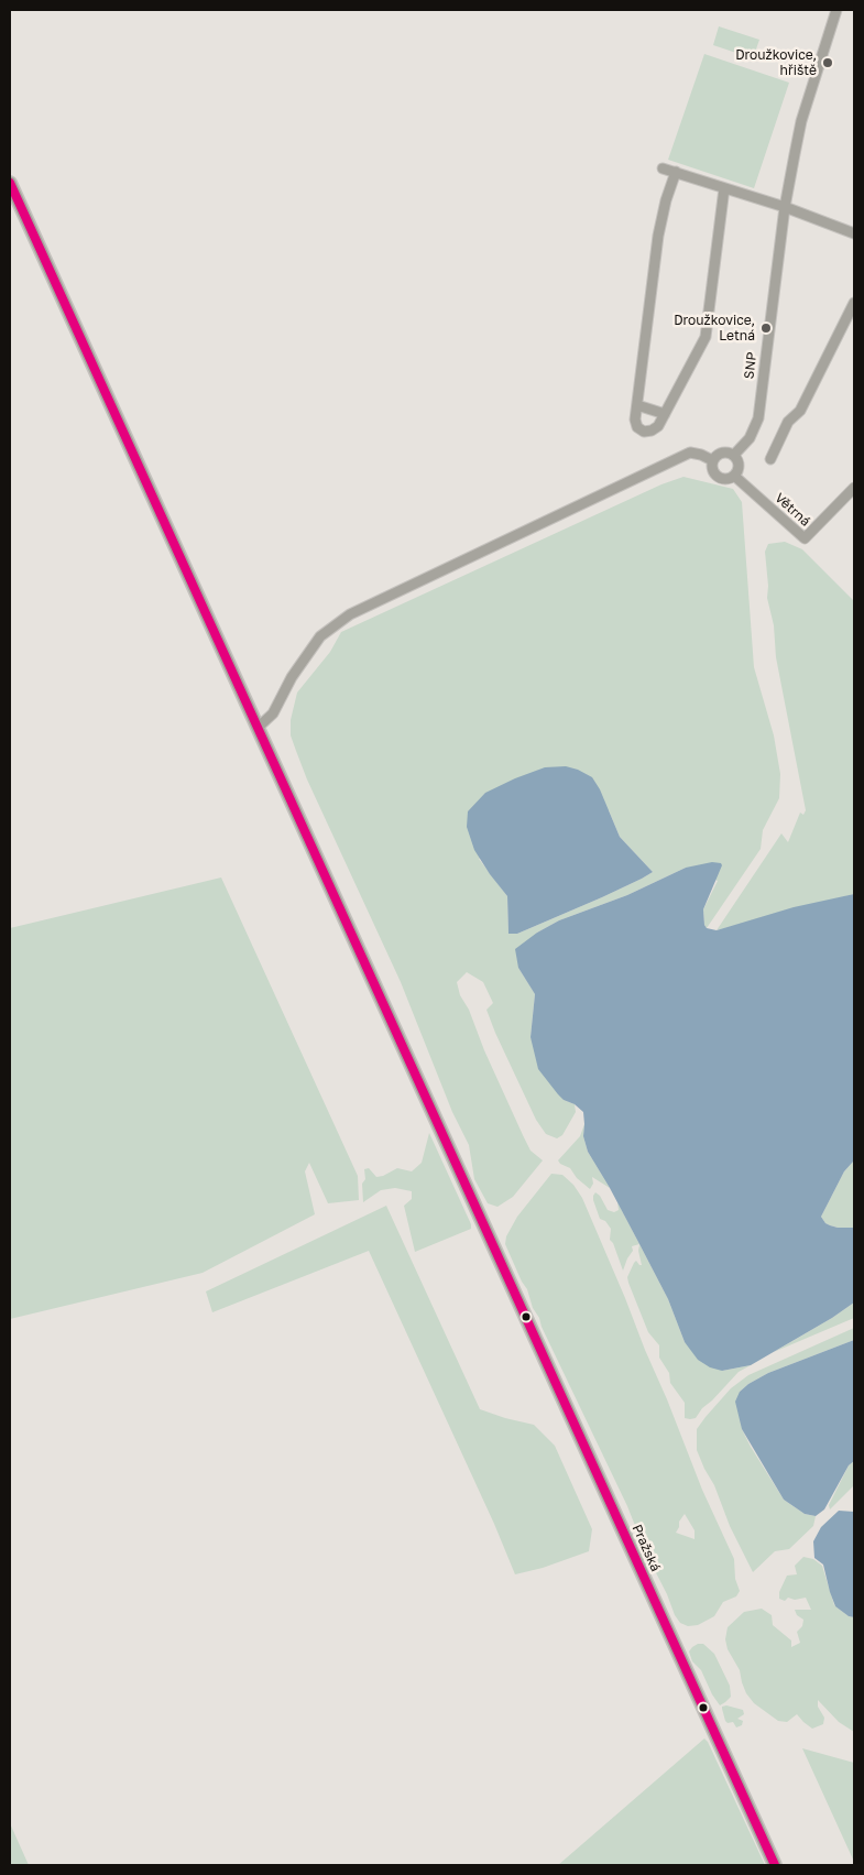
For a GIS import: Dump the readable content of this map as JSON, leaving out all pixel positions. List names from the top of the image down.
{
  "streets": {
    "main road": ["Pražská"],
    "street": ["SNP", "Větrná"]
  },
  "crossings": [
    ["SNP", "Větrná"]
  ],
  "places": ["Droužkovice, hřiště", "Droužkovice, Letná"]
}
